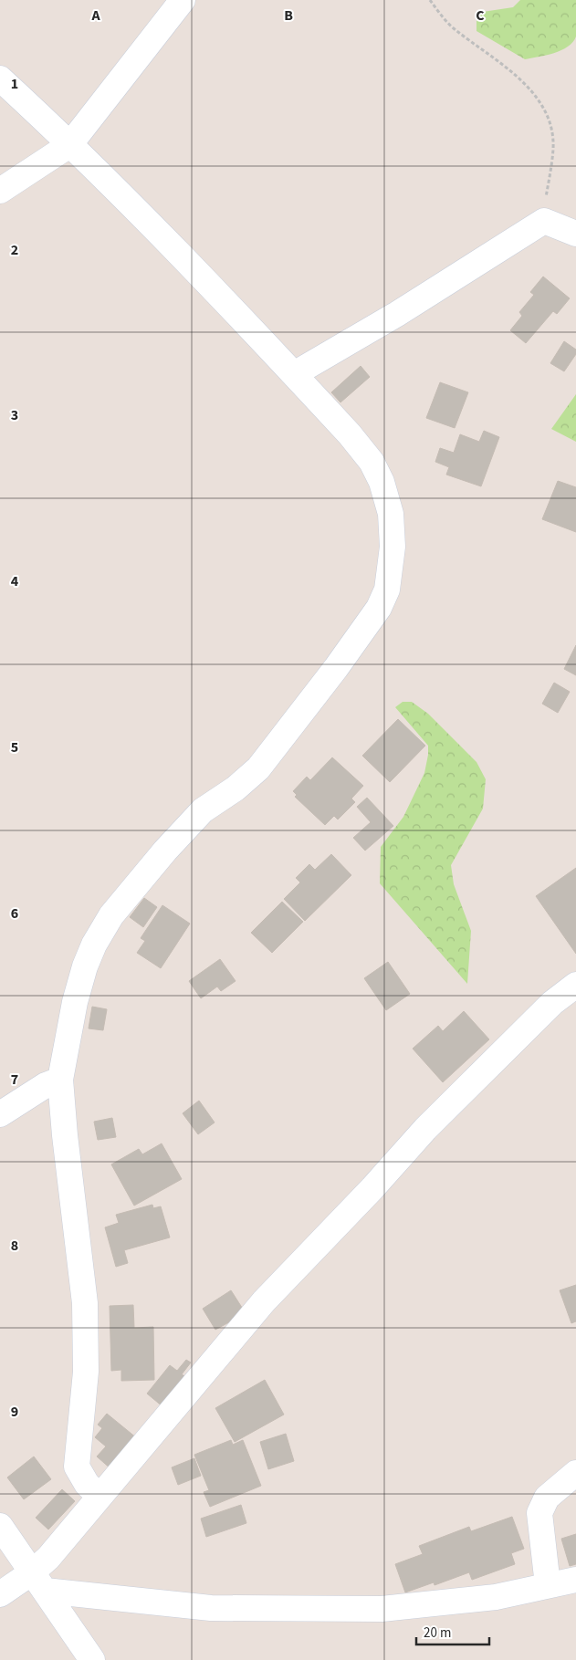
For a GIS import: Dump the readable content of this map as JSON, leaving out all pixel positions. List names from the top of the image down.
{
  "scale_bar": "20 m",
  "grid": {
    "columns": ["A", "B", "C"],
    "rows": [
      "1",
      "2",
      "3",
      "4",
      "5",
      "6",
      "7",
      "8",
      "9"
    ]
  }
}
